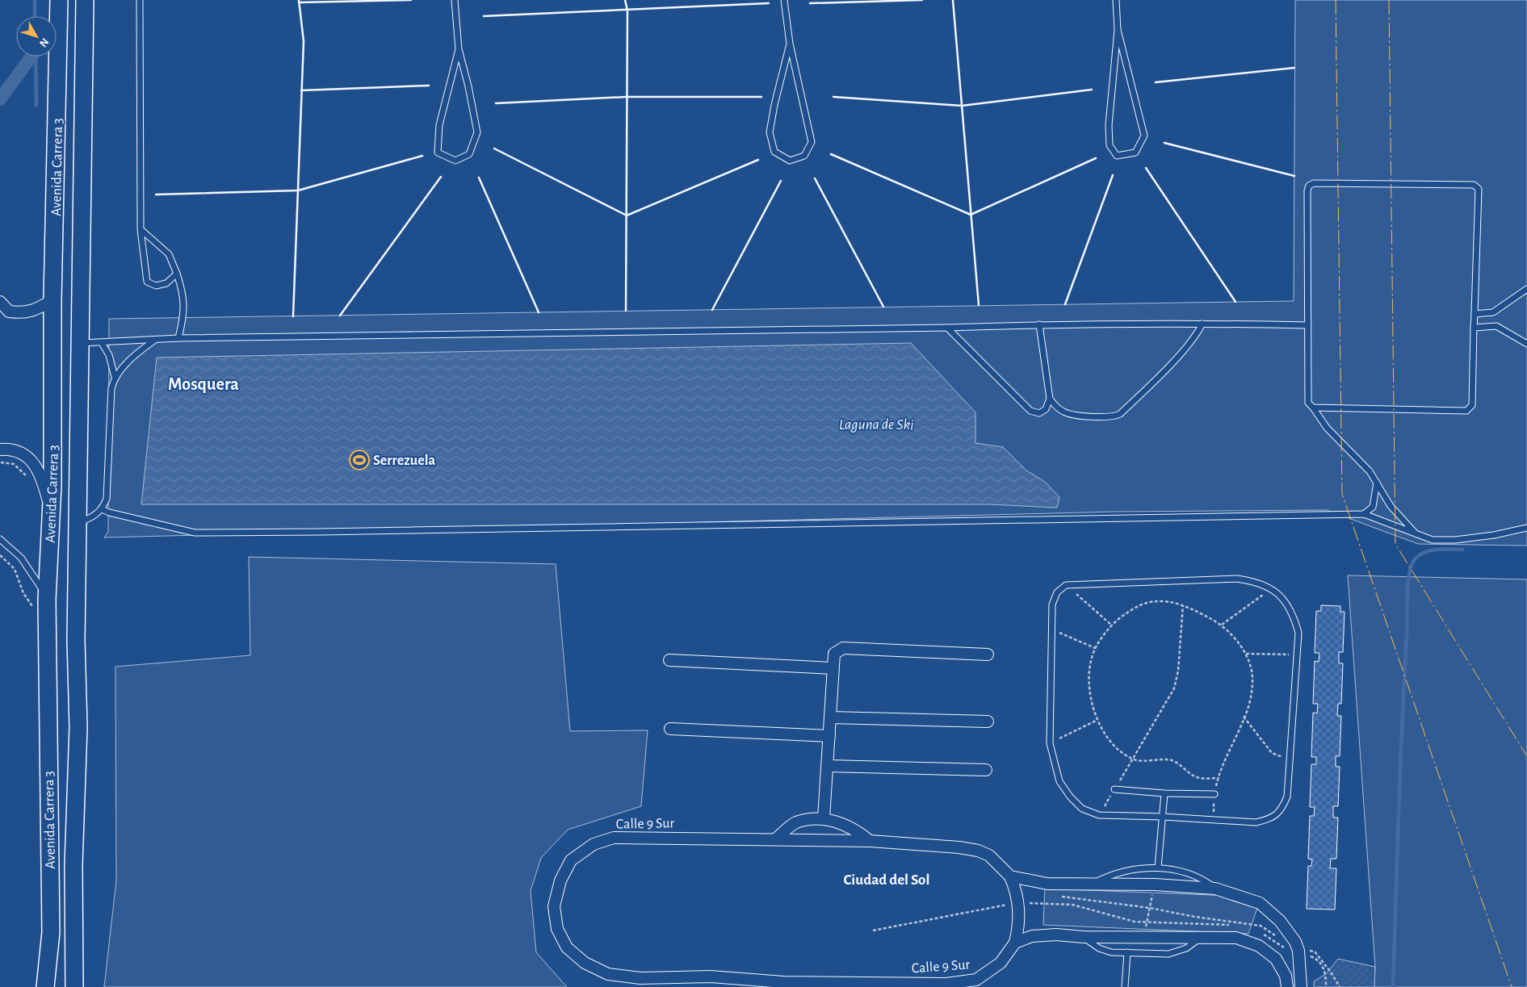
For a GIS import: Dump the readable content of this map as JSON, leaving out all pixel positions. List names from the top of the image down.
{
  "streets": {
    "main road": ["Avenida Carrera 3"],
    "street": ["Calle 9 Sur"]
  },
  "districts": ["Mosquera", "Ciudad del Sol"],
  "water": ["Laguna de Ski"],
  "places": {
    "sports": ["Serrezuela"]
  },
  "north": "bottom right"
}
